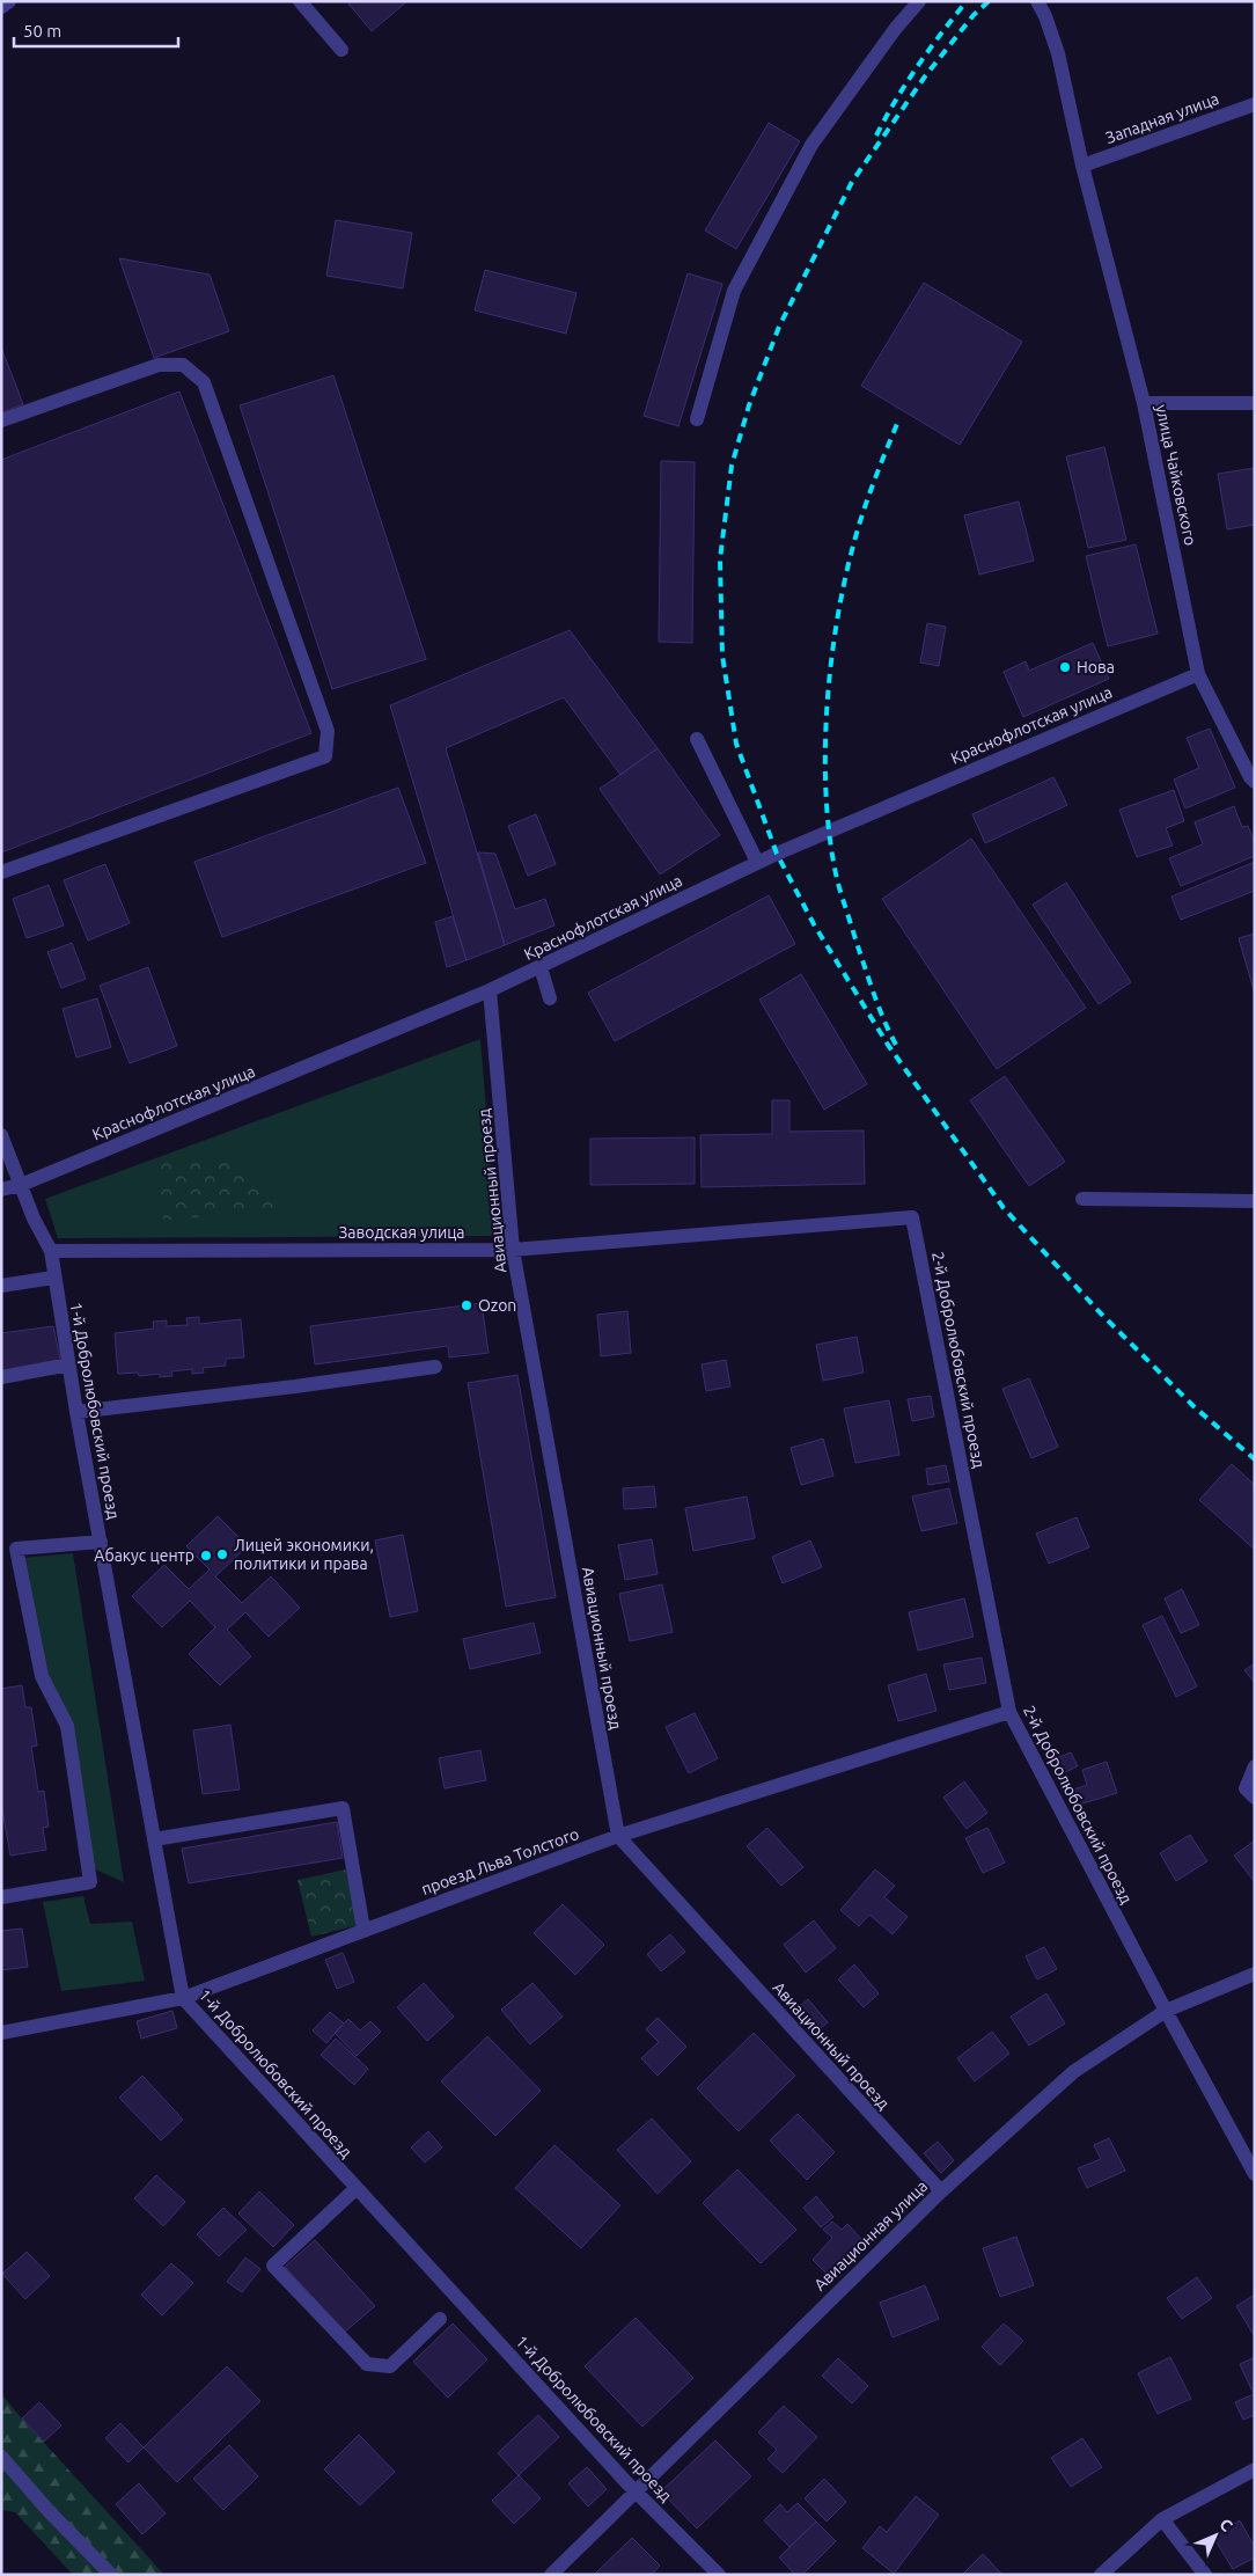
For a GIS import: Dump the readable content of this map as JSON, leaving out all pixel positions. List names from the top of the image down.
{
  "streets": {
    "street": [
      "Западная улица",
      "улица Чайковского",
      "Краснофлотская улица",
      "Авиационный проезд",
      "Заводская улица",
      "2-й Добролюбовский проезд",
      "1-й Добролюбовский проезд",
      "проезд Льва Толстого",
      "Авиационная улица"
    ]
  },
  "crossings": [
    ["Западная улица", "улица Чайковского"],
    ["улица Чайковского", "Краснофлотская улица"],
    ["Краснофлотская улица", "Авиационный проезд"],
    ["Авиационный проезд", "Заводская улица"],
    ["Авиационный проезд", "проезд Льва Толстого"],
    ["Авиационный проезд", "Авиационная улица"],
    ["Заводская улица", "2-й Добролюбовский проезд"],
    ["Заводская улица", "1-й Добролюбовский проезд"],
    ["2-й Добролюбовский проезд", "проезд Льва Толстого"],
    ["2-й Добролюбовский проезд", "Авиационная улица"],
    ["1-й Добролюбовский проезд", "проезд Льва Толстого"],
    ["1-й Добролюбовский проезд", "Авиационная улица"]
  ],
  "places": [
    "Нова",
    "Ozon",
    "Лицей экономики, политики и права",
    "Абакус центр"
  ],
  "scale_bar": "50 m",
  "north": "top right"
}
